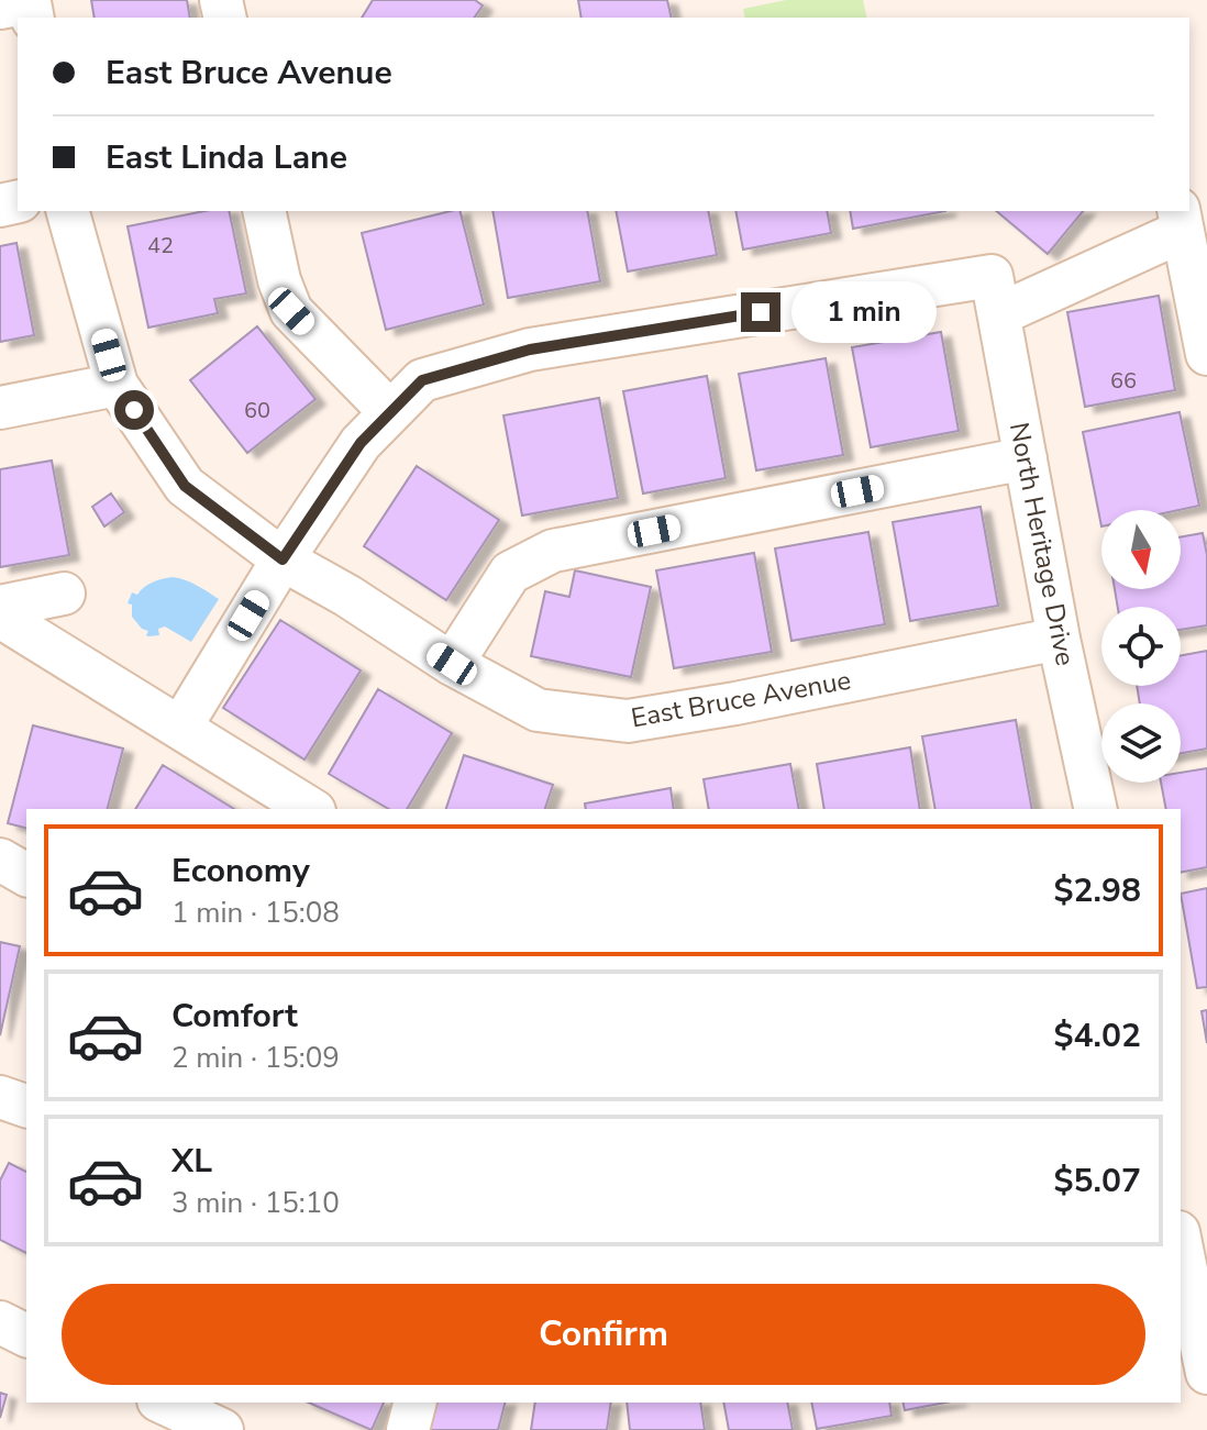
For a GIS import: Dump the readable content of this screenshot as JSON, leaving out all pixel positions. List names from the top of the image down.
{
  "streets": {
    "street": ["North Heritage Drive", "East Bruce Avenue"]
  },
  "crossings": [
    ["North Heritage Drive", "East Bruce Avenue"]
  ],
  "house_numbers": ["42", "66", "60"],
  "north": "bottom",
  "page": {
    "banner": ["East Bruce Avenue", "East Linda Lane"],
    "bubble": "1 min",
    "list": [
      {
        "name": "Economy",
        "note": "1 min · 15:08",
        "value": "$2.98"
      },
      {
        "name": "Comfort",
        "note": "2 min · 15:09",
        "value": "$4.02"
      },
      {
        "name": "XL",
        "note": "3 min · 15:10",
        "value": "$5.07"
      }
    ],
    "buttons": "Confirm"
  }
}
